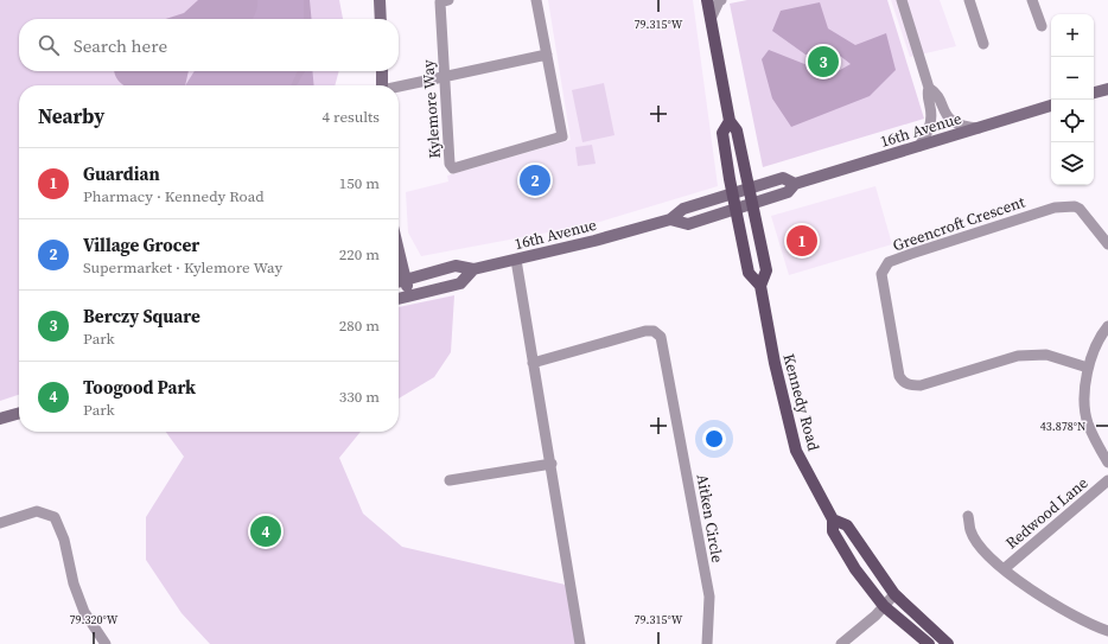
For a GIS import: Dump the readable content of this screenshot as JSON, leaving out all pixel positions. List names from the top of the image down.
{
  "streets": {
    "main road": ["16th Avenue", "Kennedy Road"],
    "street": [
      "Kylemore Way",
      "Greencroft Crescent",
      "Redwood Lane",
      "Aitken Circle"
    ]
  },
  "crossings": [
    ["16th Avenue", "Kennedy Road"]
  ],
  "page": {
    "map_buttons": ["+", "−"],
    "search": "Search here",
    "pins": [
      "3",
      "2",
      "1",
      "4"
    ],
    "heading": ["Nearby", "4 results"],
    "list": [
      {
        "mark": "1",
        "name": "Guardian",
        "note": "Pharmacy · Kennedy Road",
        "value": "150 m"
      },
      {
        "mark": "2",
        "name": "Village Grocer",
        "note": "Supermarket · Kylemore Way",
        "value": "220 m"
      },
      {
        "mark": "3",
        "name": "Berczy Square",
        "note": "Park",
        "value": "280 m"
      },
      {
        "mark": "4",
        "name": "Toogood Park",
        "note": "Park",
        "value": "330 m"
      }
    ]
  },
  "coordinates": ["79.315°W", "43.878°N", "79.320°W"]
}
